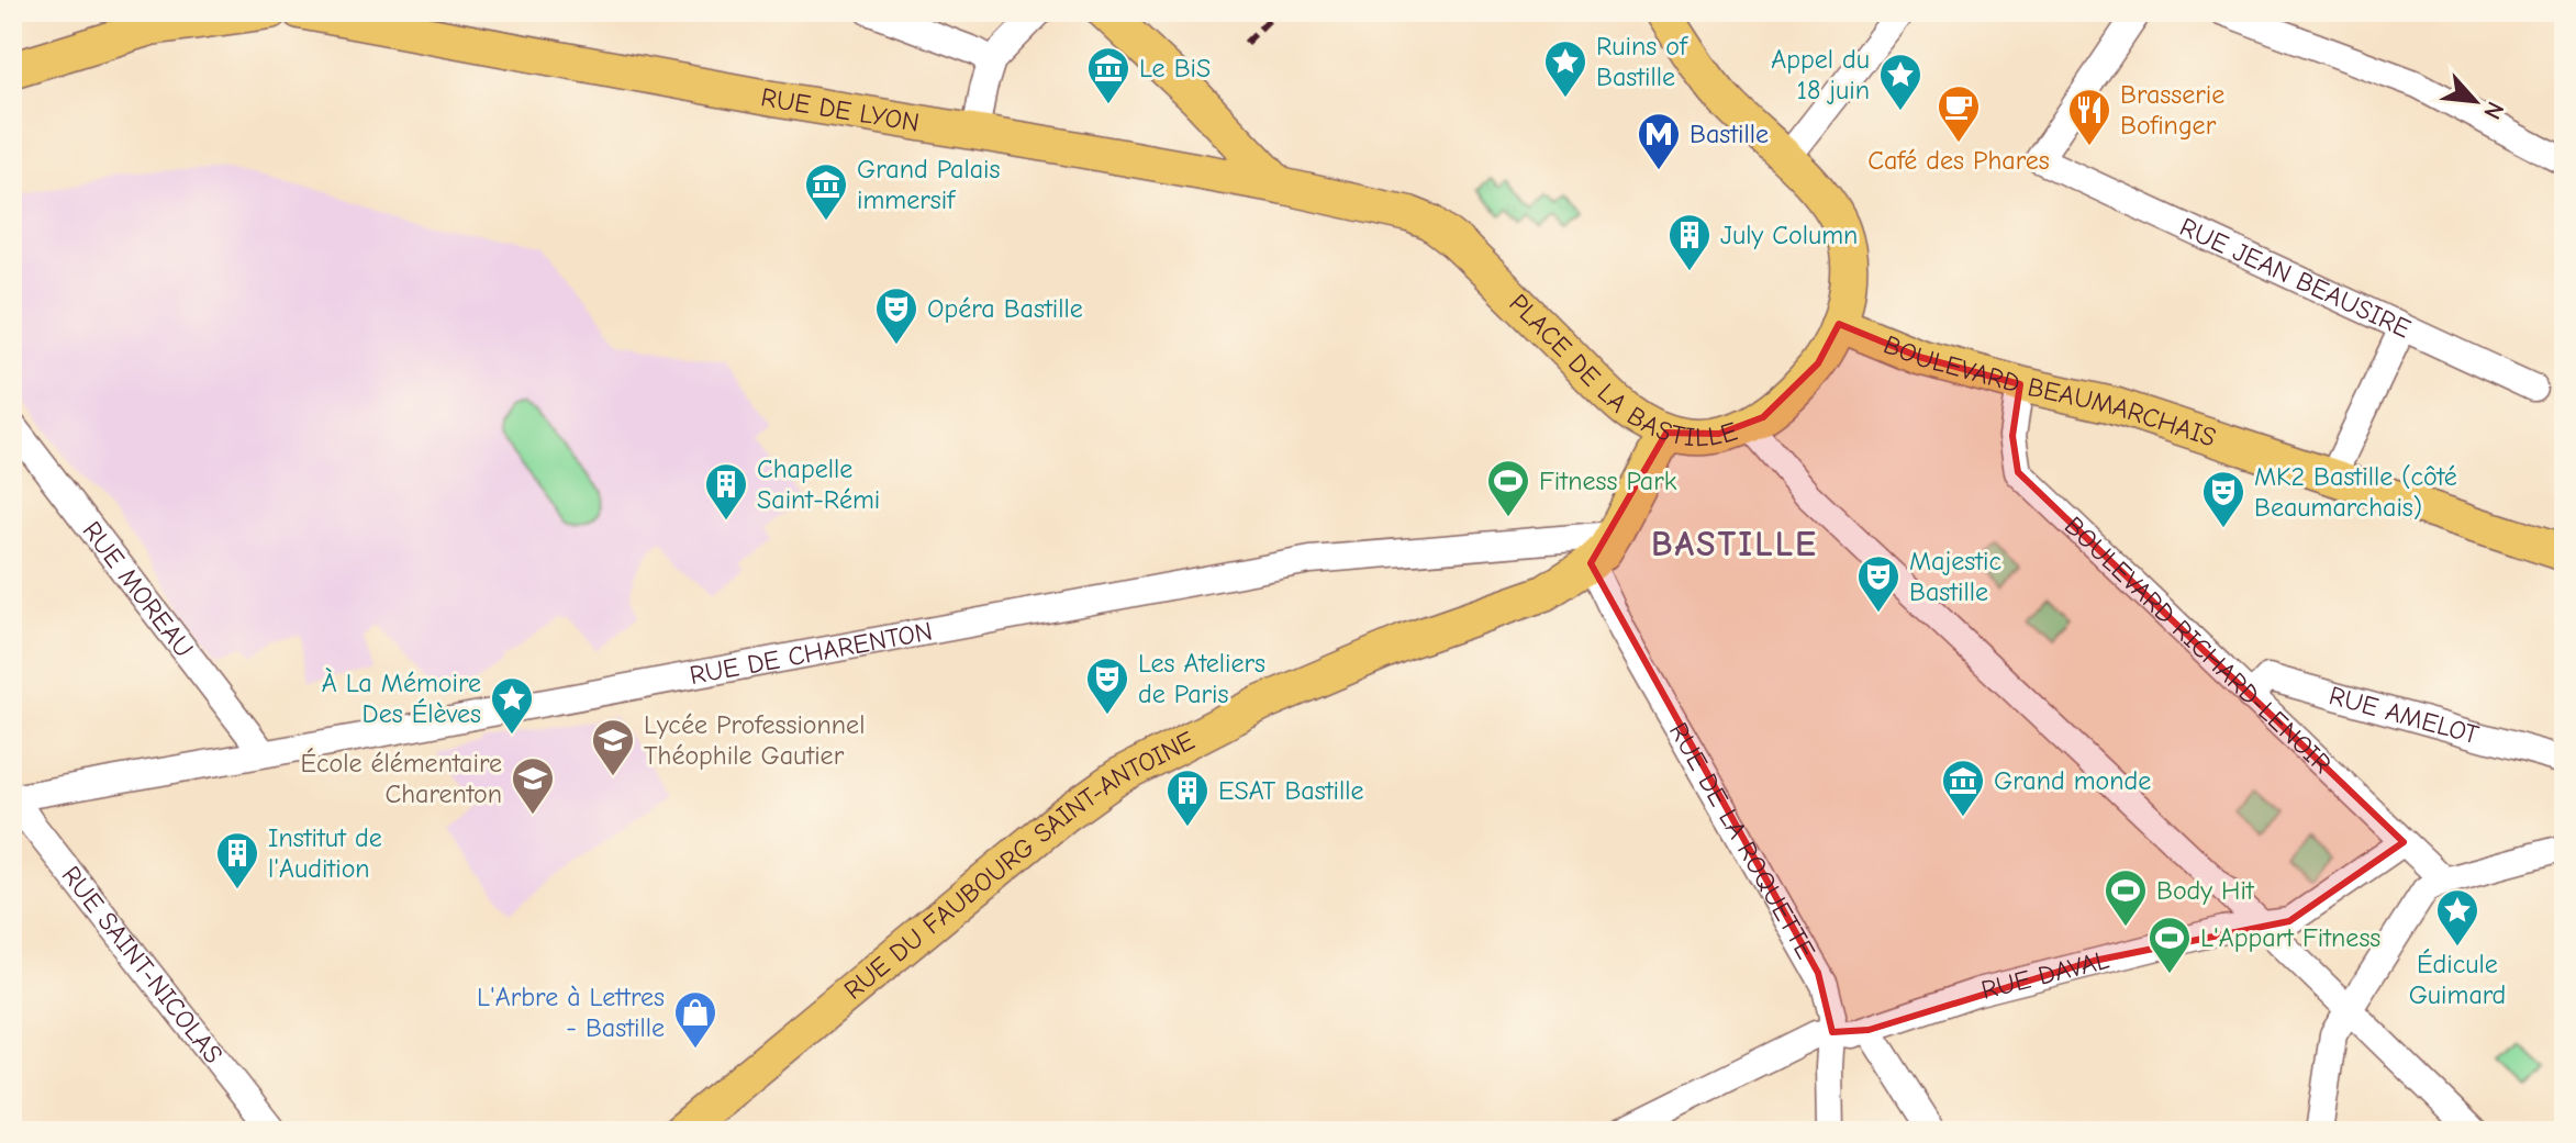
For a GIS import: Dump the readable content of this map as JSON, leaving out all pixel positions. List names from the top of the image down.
{
  "streets": {
    "main road": [
      "RUE DE LYON",
      "PLACE DE LA BASTILLE",
      "BOULEVARD BEAUMARCHAIS",
      "RUE DU FAUBOURG SAINT-ANTOINE"
    ],
    "street": [
      "RUE JEAN BEAUSIRE",
      "RUE MOREAU",
      "BOULEVARD RICHARD-LENOIR",
      "RUE DE CHARENTON",
      "RUE AMELOT",
      "RUE DE LA ROQUETTE",
      "RUE SAINT-NICOLAS",
      "RUE DAVAL"
    ]
  },
  "crossings": [
    ["RUE DE LYON", "PLACE DE LA BASTILLE"],
    ["RUE JEAN BEAUSIRE", "BOULEVARD BEAUMARCHAIS"],
    ["PLACE DE LA BASTILLE", "BOULEVARD BEAUMARCHAIS"],
    ["PLACE DE LA BASTILLE", "RUE DU FAUBOURG SAINT-ANTOINE"],
    ["BOULEVARD BEAUMARCHAIS", "BOULEVARD RICHARD-LENOIR"],
    ["RUE MOREAU", "RUE DE CHARENTON"],
    ["BOULEVARD RICHARD-LENOIR", "RUE AMELOT"],
    ["BOULEVARD RICHARD-LENOIR", "RUE DAVAL"],
    ["RUE DE CHARENTON", "RUE DU FAUBOURG SAINT-ANTOINE"],
    ["RUE DE CHARENTON", "RUE SAINT-NICOLAS"],
    ["RUE DE LA ROQUETTE", "RUE DU FAUBOURG SAINT-ANTOINE"],
    ["RUE DE LA ROQUETTE", "RUE DAVAL"]
  ],
  "districts": ["BASTILLE"],
  "places": {
    "place": [
      "Ruins of Bastille",
      "Appel du 18 juin",
      "À La Mémoire Des Élèves",
      "Édicule Guimard"
    ],
    "museum": ["Le BiS", "Grand Palais immersif", "Grand monde"],
    "cafe": ["Café des Phares"],
    "restaurant": ["Brasserie Bofinger"],
    "metro station": ["Bastille"],
    "building": [
      "July Column",
      "Chapelle Saint-Rémi",
      "ESAT Bastille",
      "Institut de l'Audition"
    ],
    "theatre": [
      "Opéra Bastille",
      "MK2 Bastille (côté Beaumarchais)",
      "Majestic Bastille",
      "Les Ateliers de Paris"
    ],
    "sports": ["Fitness Park", "Body Hit", "L'Appart Fitness"],
    "school or university": ["Lycée Professionnel Théophile Gautier", "École élémentaire Charenton"],
    "shop": ["L'Arbre à Lettres - Bastille"]
  },
  "north": "bottom right"
}
